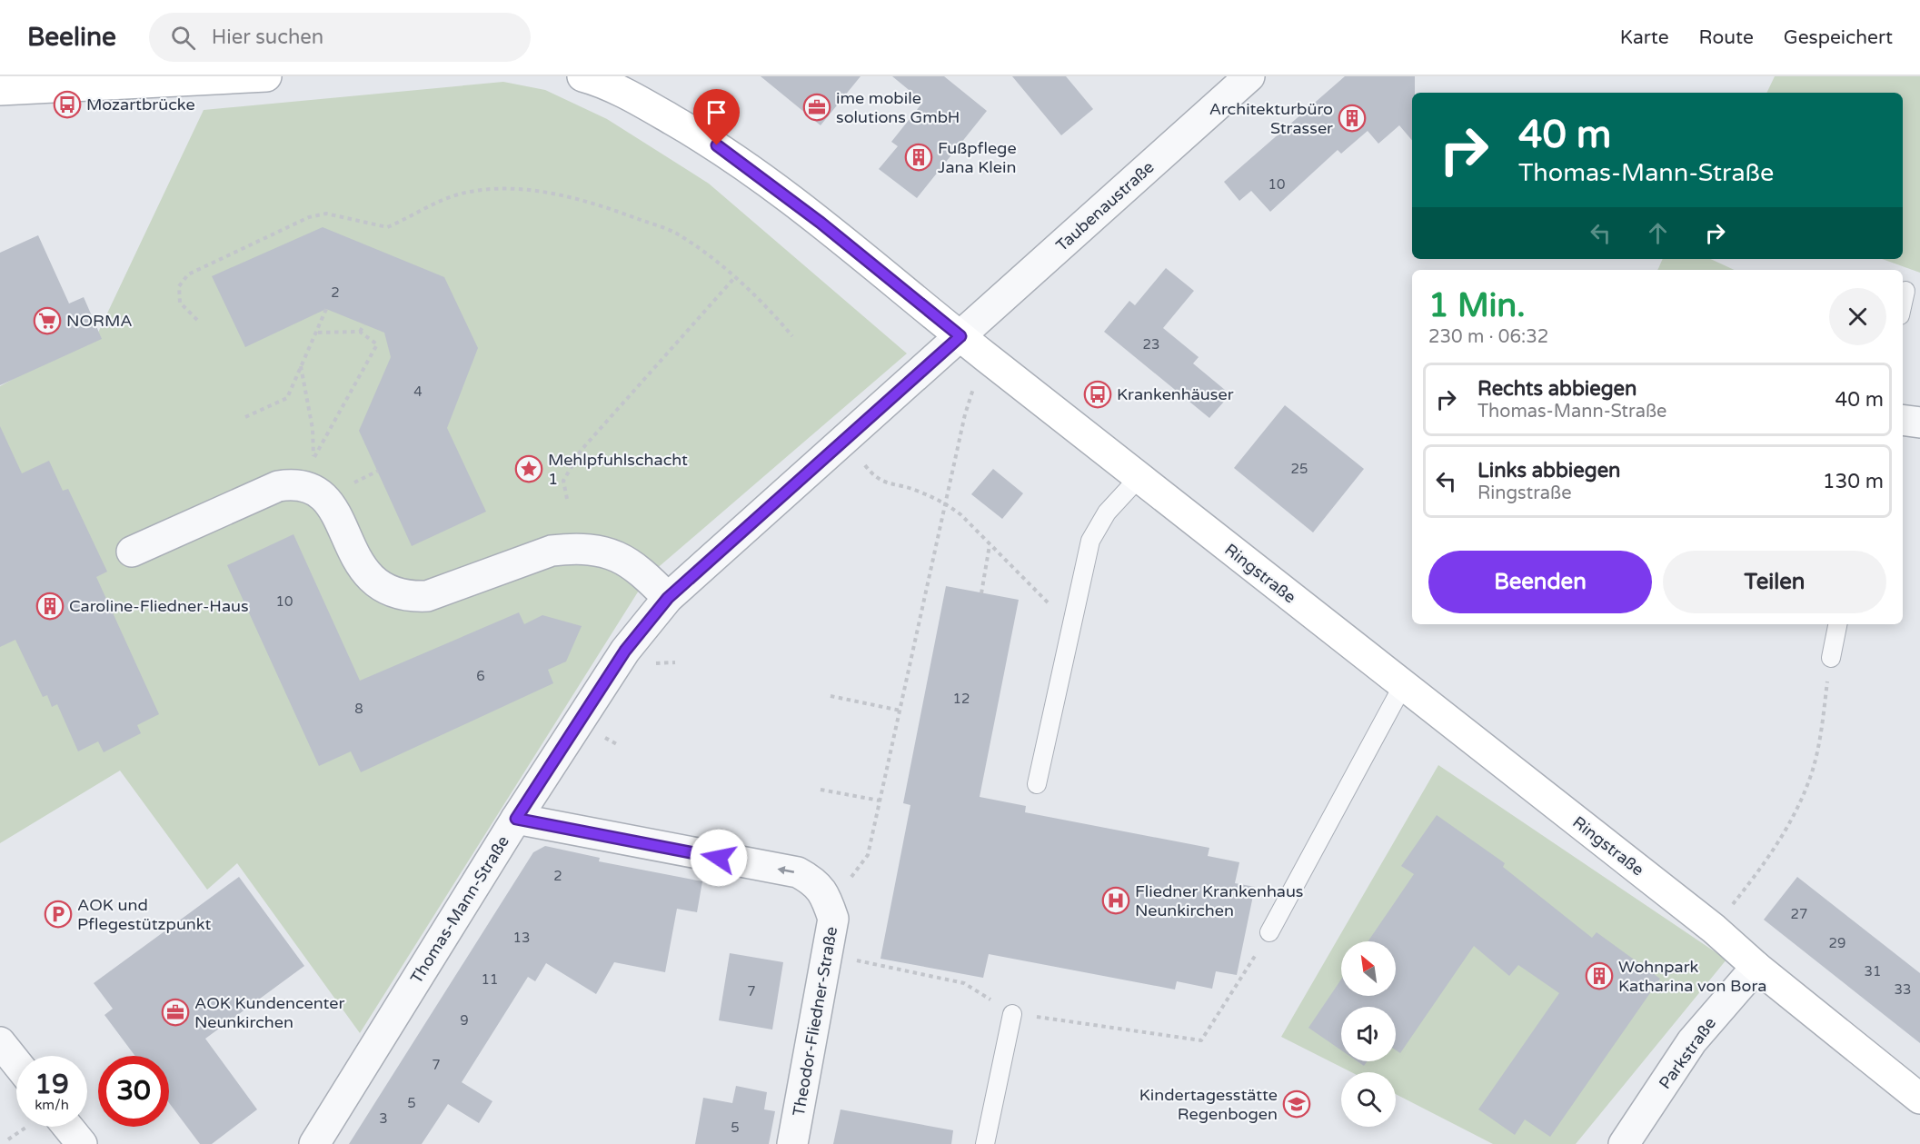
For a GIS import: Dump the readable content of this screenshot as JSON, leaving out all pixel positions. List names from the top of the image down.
{
  "streets": {
    "street": [
      "Taubenaustraße",
      "Ringstraße",
      "Thomas-Mann-Straße",
      "Theodor-Fliedner-Straße",
      "Parkstraße"
    ]
  },
  "crossings": [
    ["Taubenaustraße", "Ringstraße"],
    ["Taubenaustraße", "Thomas-Mann-Straße"],
    ["Ringstraße", "Thomas-Mann-Straße"],
    ["Ringstraße", "Parkstraße"]
  ],
  "places": {
    "bus stop": ["Mozartbrücke", "Krankenhäuser"],
    "office": ["ime mobile solutions GmbH", "AOK Kundencenter Neunkirchen"],
    "building": [
      "Architekturbüro Strasser",
      "Fußpflege Jana Klein",
      "Caroline-Fliedner-Haus",
      "Wohnpark Katharina von Bora"
    ],
    "supermarket": ["NORMA"],
    "place": ["Mehlpfuhlschacht 1"],
    "hospital": ["Fliedner Krankenhaus Neunkirchen"],
    "parking": ["AOK und Pflegestützpunkt"],
    "school or university": ["Kindertagesstätte Regenbogen"]
  },
  "house_numbers": [
    "10",
    "2",
    "23",
    "4",
    "25",
    "10",
    "6",
    "12",
    "8",
    "2",
    "27",
    "13",
    "29",
    "31",
    "11",
    "33",
    "7",
    "9",
    "7",
    "5",
    "3",
    "5"
  ],
  "north": "top left",
  "page": {
    "header": "Beeline",
    "search": "Hier suchen",
    "nav": ["Karte", "Route", "Gespeichert"],
    "turn": ["40 m", "Thomas-Mann-Straße"],
    "heading": ["1 Min.", "230 m · 06:32"],
    "list": [
      {
        "name": "Rechts abbiegen",
        "note": "Thomas-Mann-Straße",
        "value": "40 m"
      },
      {
        "name": "Links abbiegen",
        "note": "Ringstraße",
        "value": "130 m"
      }
    ],
    "buttons": ["Beenden", "Teilen"],
    "speed": "19 km/h",
    "limit": "30"
  }
}
